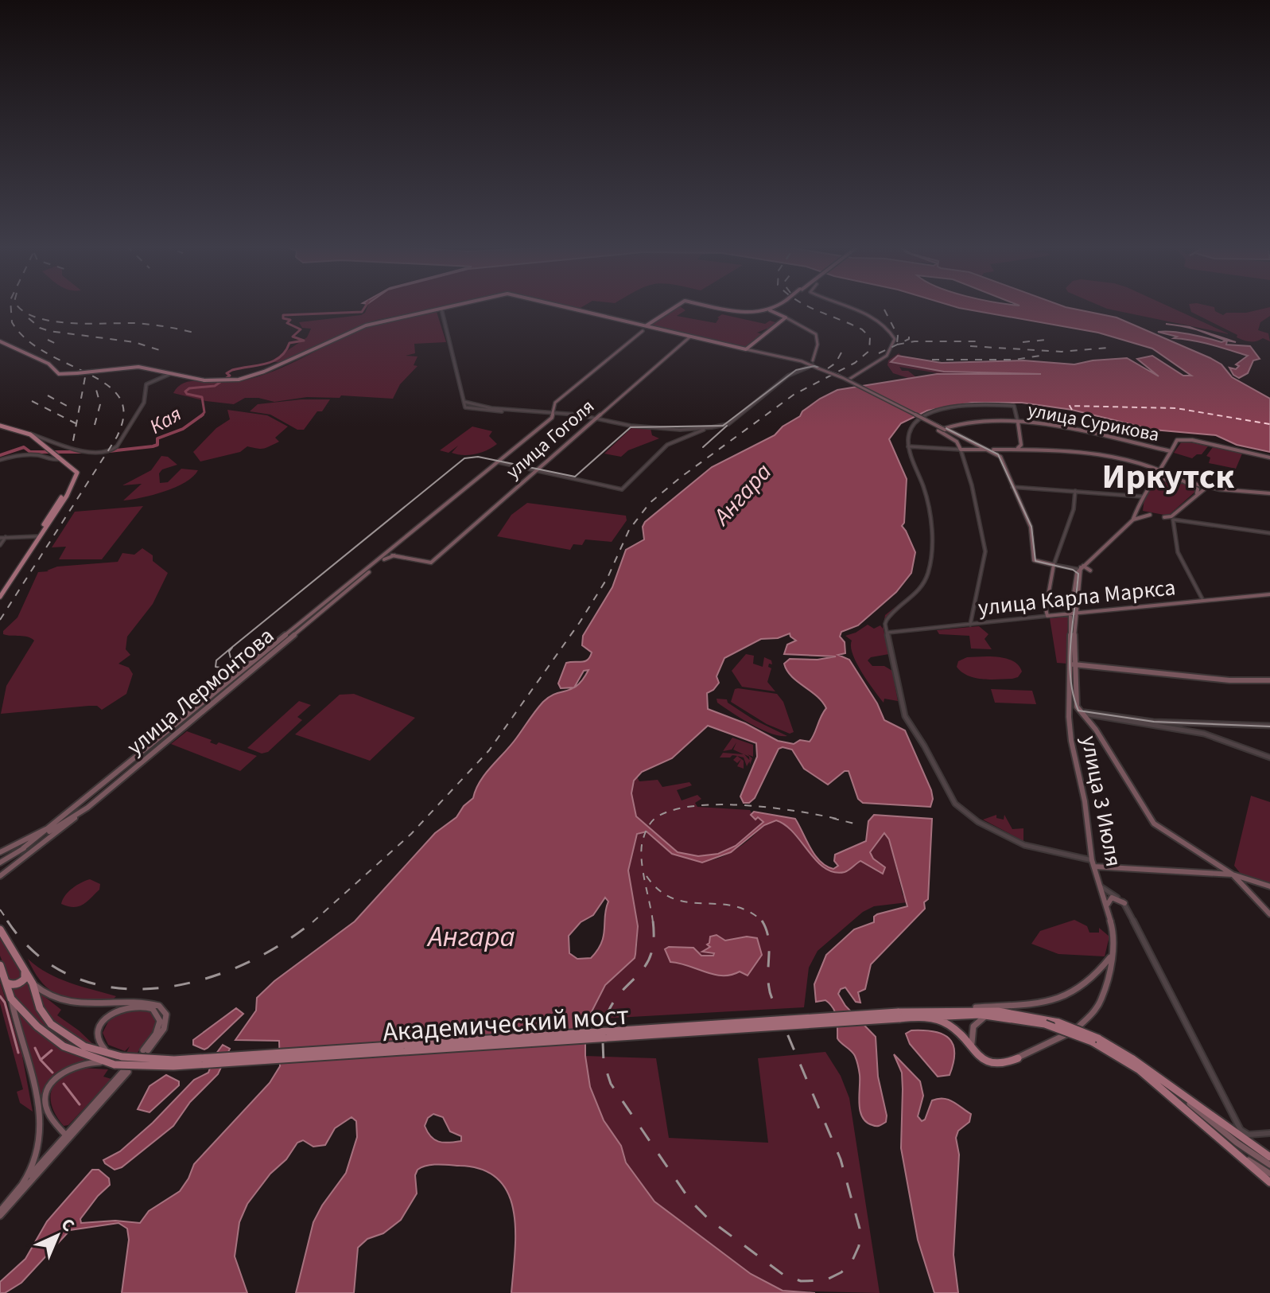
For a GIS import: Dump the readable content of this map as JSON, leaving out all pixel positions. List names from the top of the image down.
{
  "streets": {
    "main road": [
      "улица Сурикова",
      "улица Гоголя",
      "улица Карла Маркса",
      "улица Лермонтова",
      "улица 3 Июля",
      "Академический мост"
    ]
  },
  "crossings": [
    ["улица Гоголя", "улица Лермонтова"]
  ],
  "districts": ["Иркутск"],
  "water": ["Кая", "Ангара"],
  "north": "top right"
}
